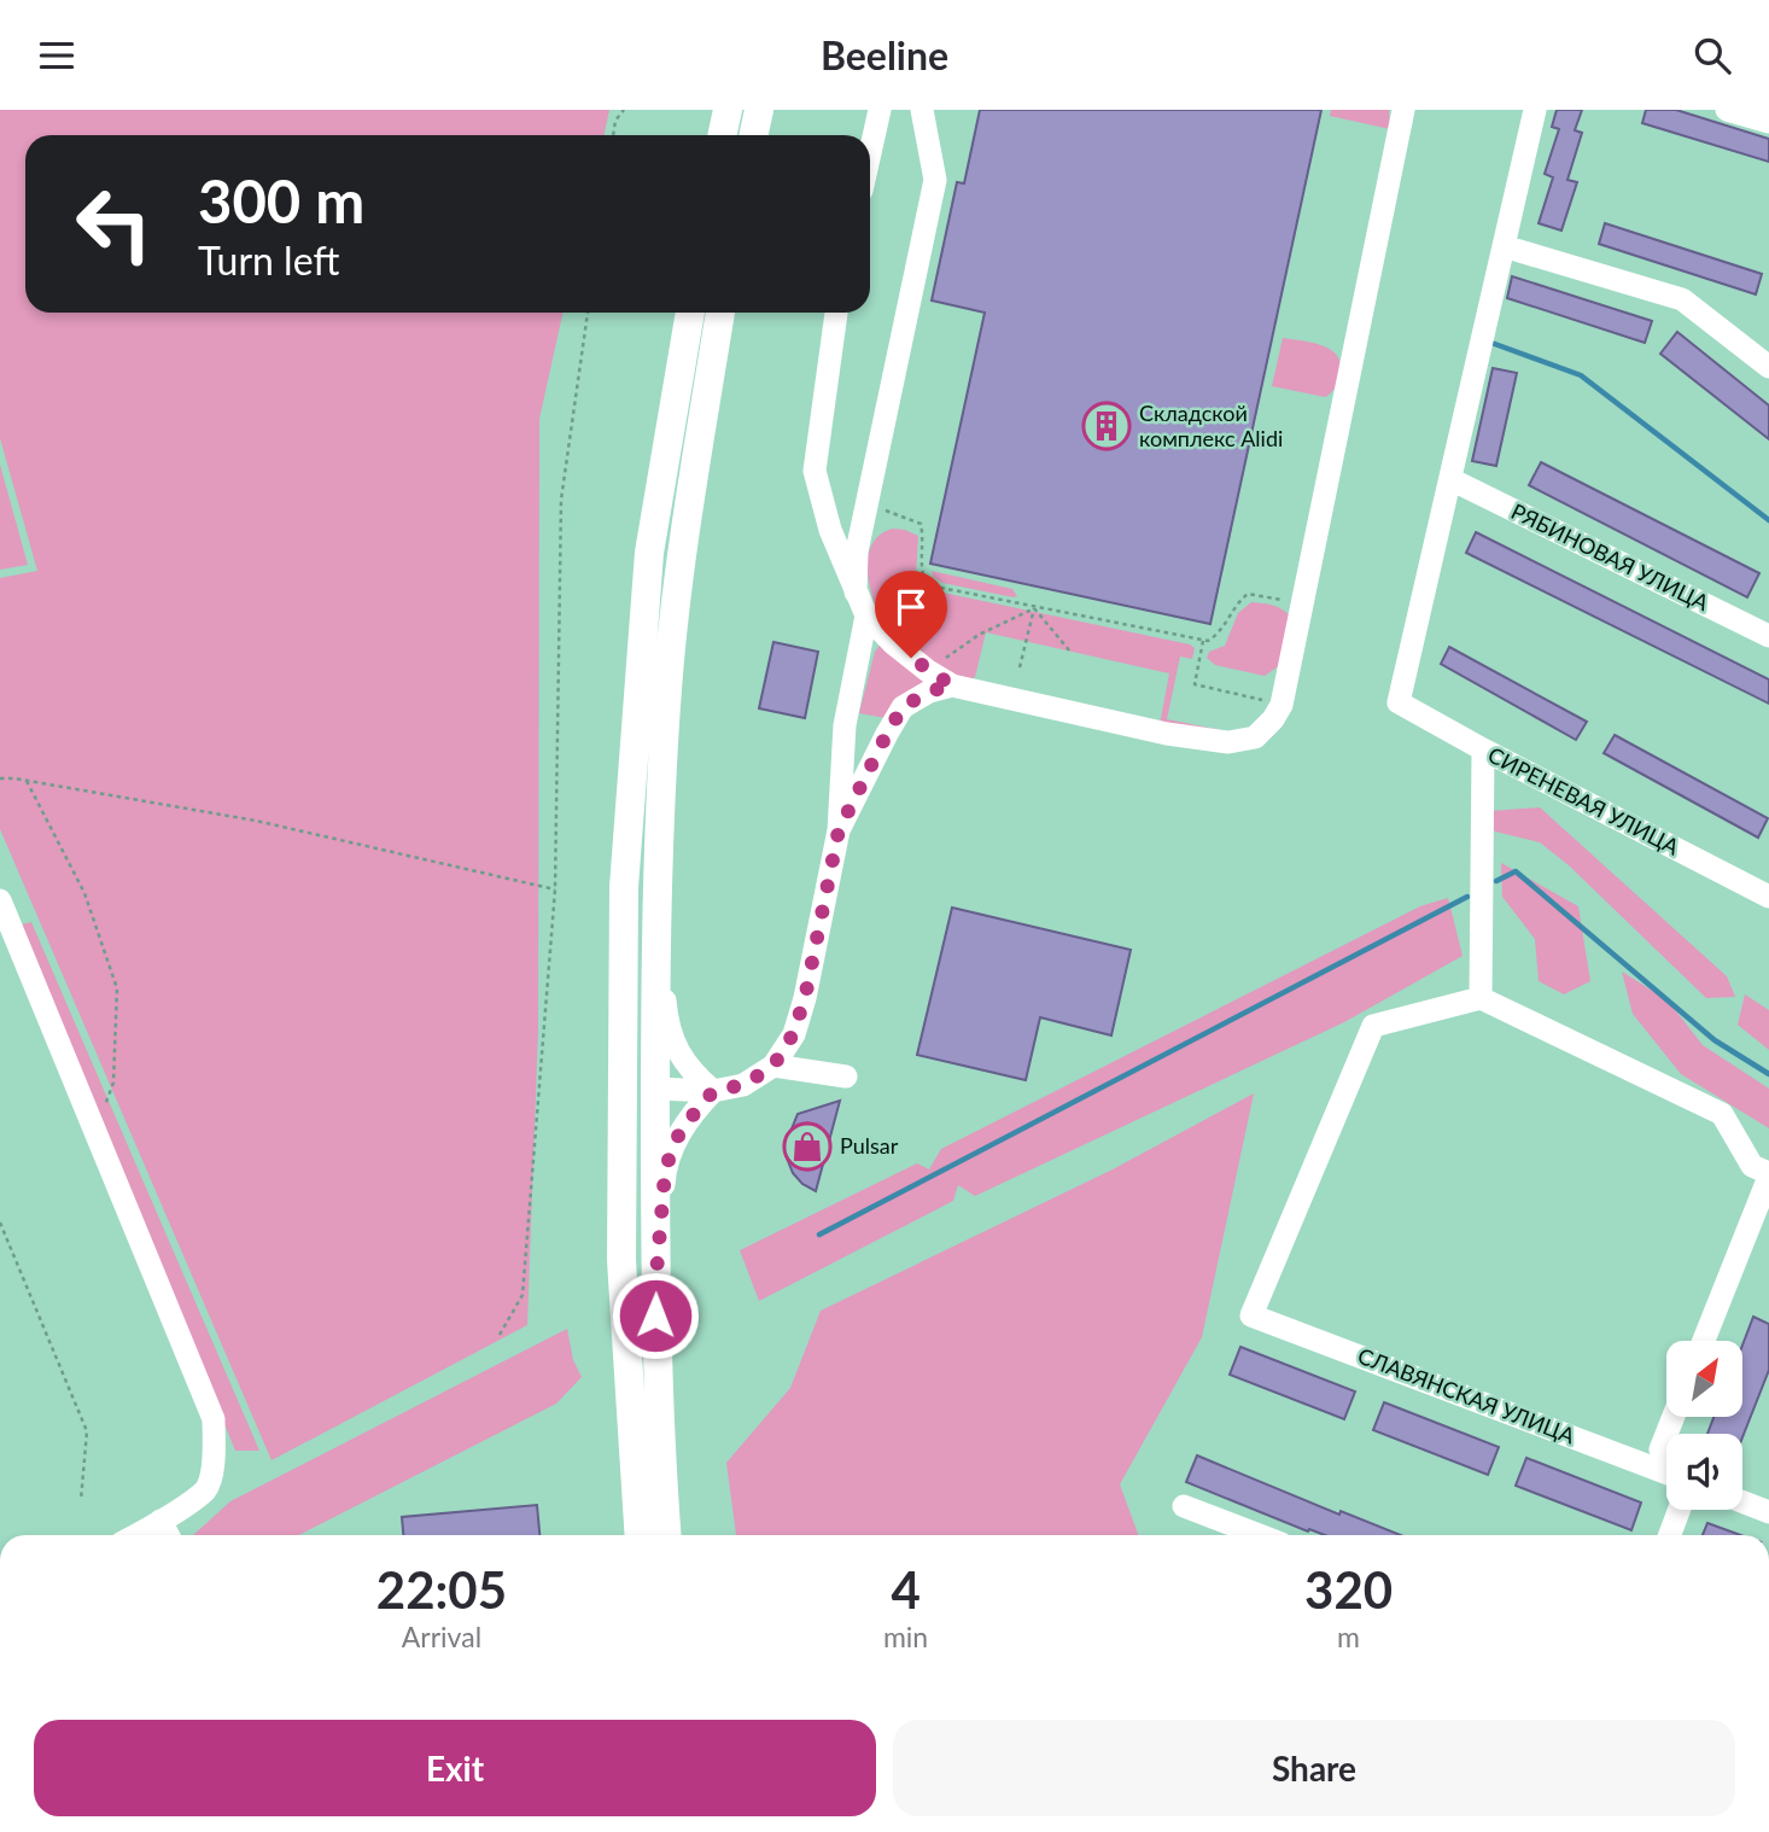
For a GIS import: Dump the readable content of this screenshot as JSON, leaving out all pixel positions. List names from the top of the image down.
{
  "streets": {
    "street": ["РЯБИНОВАЯ УЛИЦА", "СИРЕНЕВАЯ УЛИЦА", "СЛАВЯНСКАЯ УЛИЦА"]
  },
  "crossings": [
    ["РЯБИНОВАЯ УЛИЦА", "СИРЕНЕВАЯ УЛИЦА"]
  ],
  "places": {
    "building": ["Складской комплекс Alidi"],
    "shop": ["Pulsar"]
  },
  "north": "top right",
  "page": {
    "header": "Beeline",
    "turn": ["300 m", "Turn left"],
    "eta": [
      "22:05",
      "Arrival",
      "4",
      "min",
      "320",
      "m"
    ],
    "buttons": ["Exit", "Share"]
  }
}
